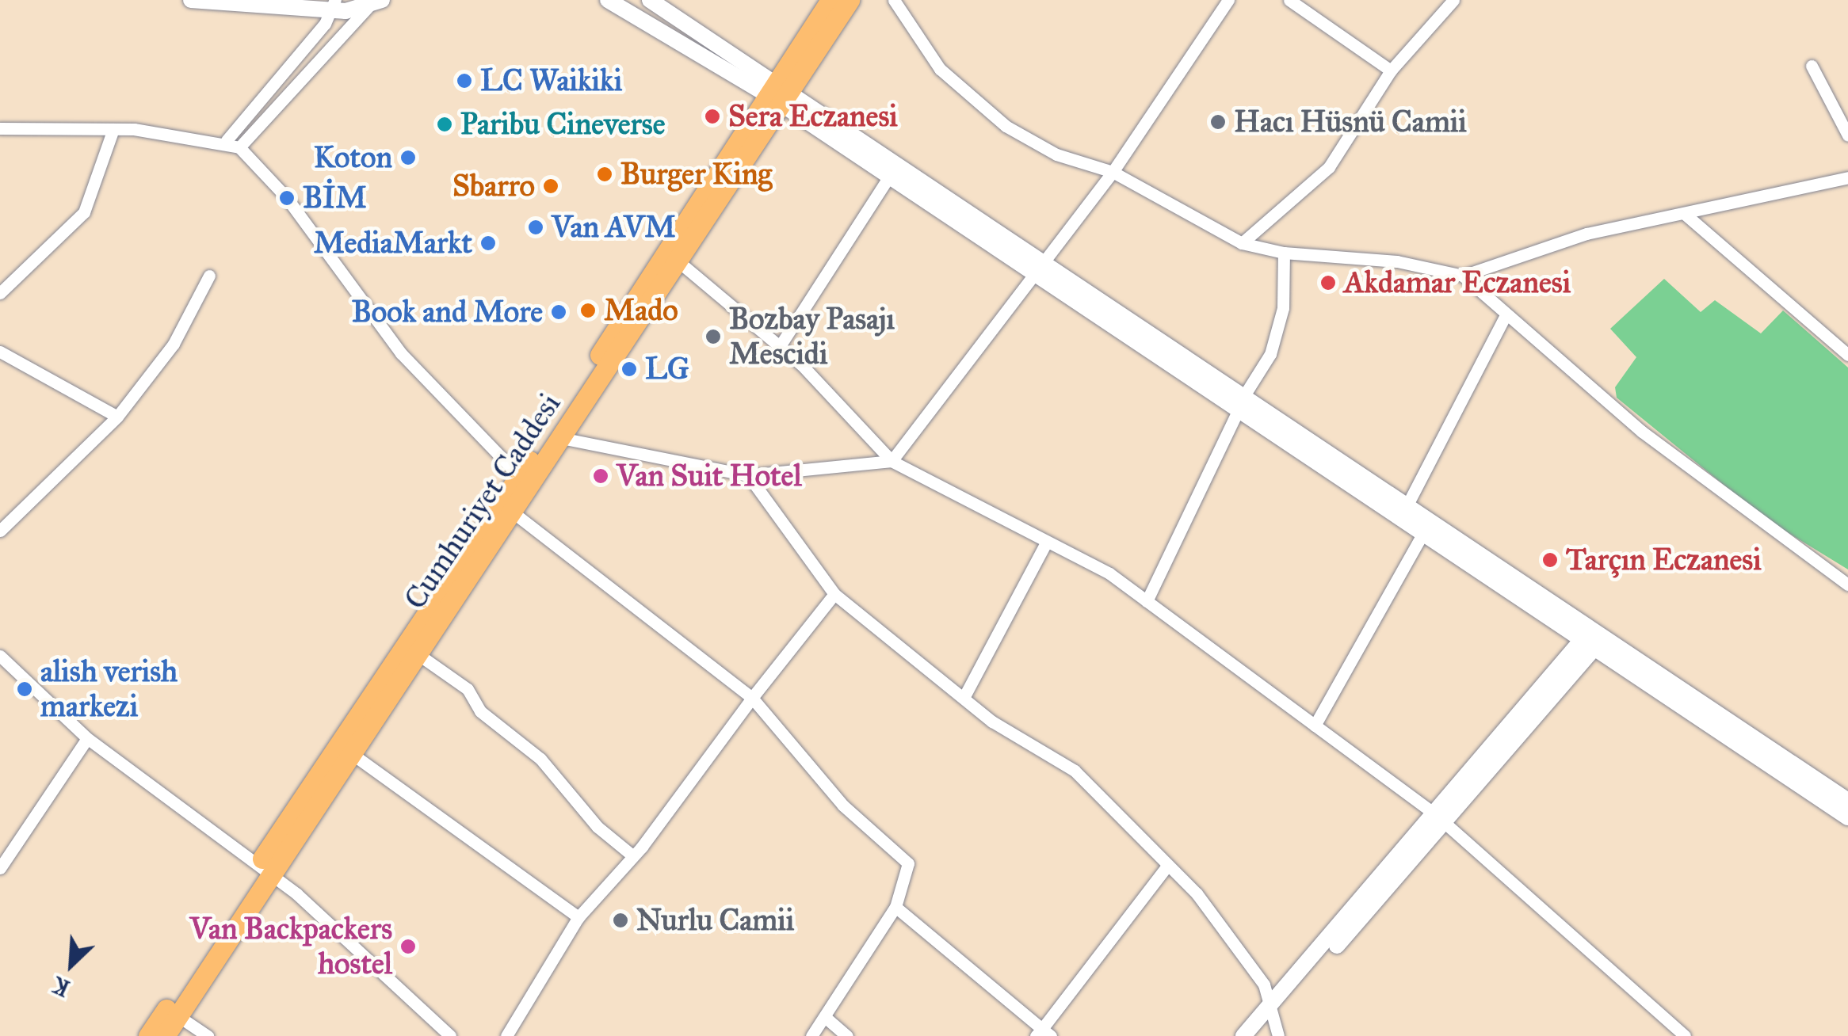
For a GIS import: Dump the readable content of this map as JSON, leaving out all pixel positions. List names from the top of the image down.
{
  "streets": {
    "main road": ["Cumhuriyet Caddesi"]
  },
  "places": [
    "LC Waikiki",
    "Sera Eczanesi",
    "Hacı Hüsnü Camii",
    "Paribu Cineverse",
    "Koton",
    "Burger King",
    "Sbarro",
    "BİM",
    "Van AVM",
    "MediaMarkt",
    "Akdamar Eczanesi",
    "Mado",
    "Book and More",
    "Bozbay Pasajı Mescidi",
    "LG",
    "Van Suit Hotel",
    "Tarçın Eczanesi",
    "alish verish markezi",
    "Nurlu Camii",
    "Van Backpackers hostel"
  ],
  "north": "bottom left"
}
